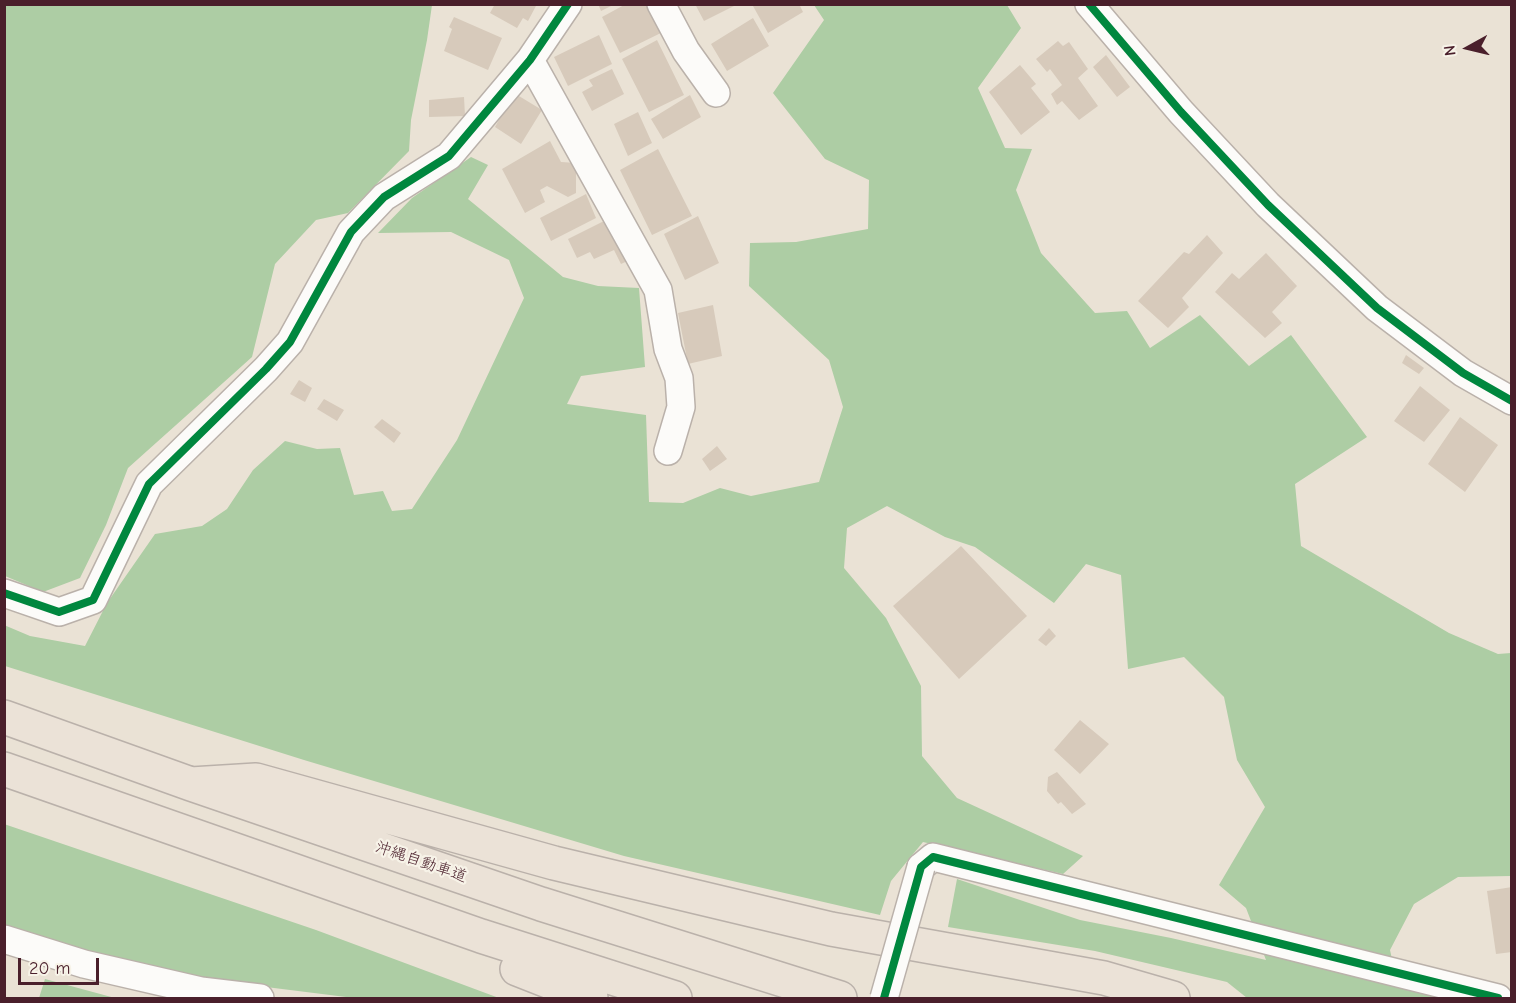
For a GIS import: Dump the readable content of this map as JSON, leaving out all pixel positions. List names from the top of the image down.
{
  "streets": {
    "highway": ["沖縄自動車道"]
  },
  "scale_bar": "20 m",
  "north": "left"
}
